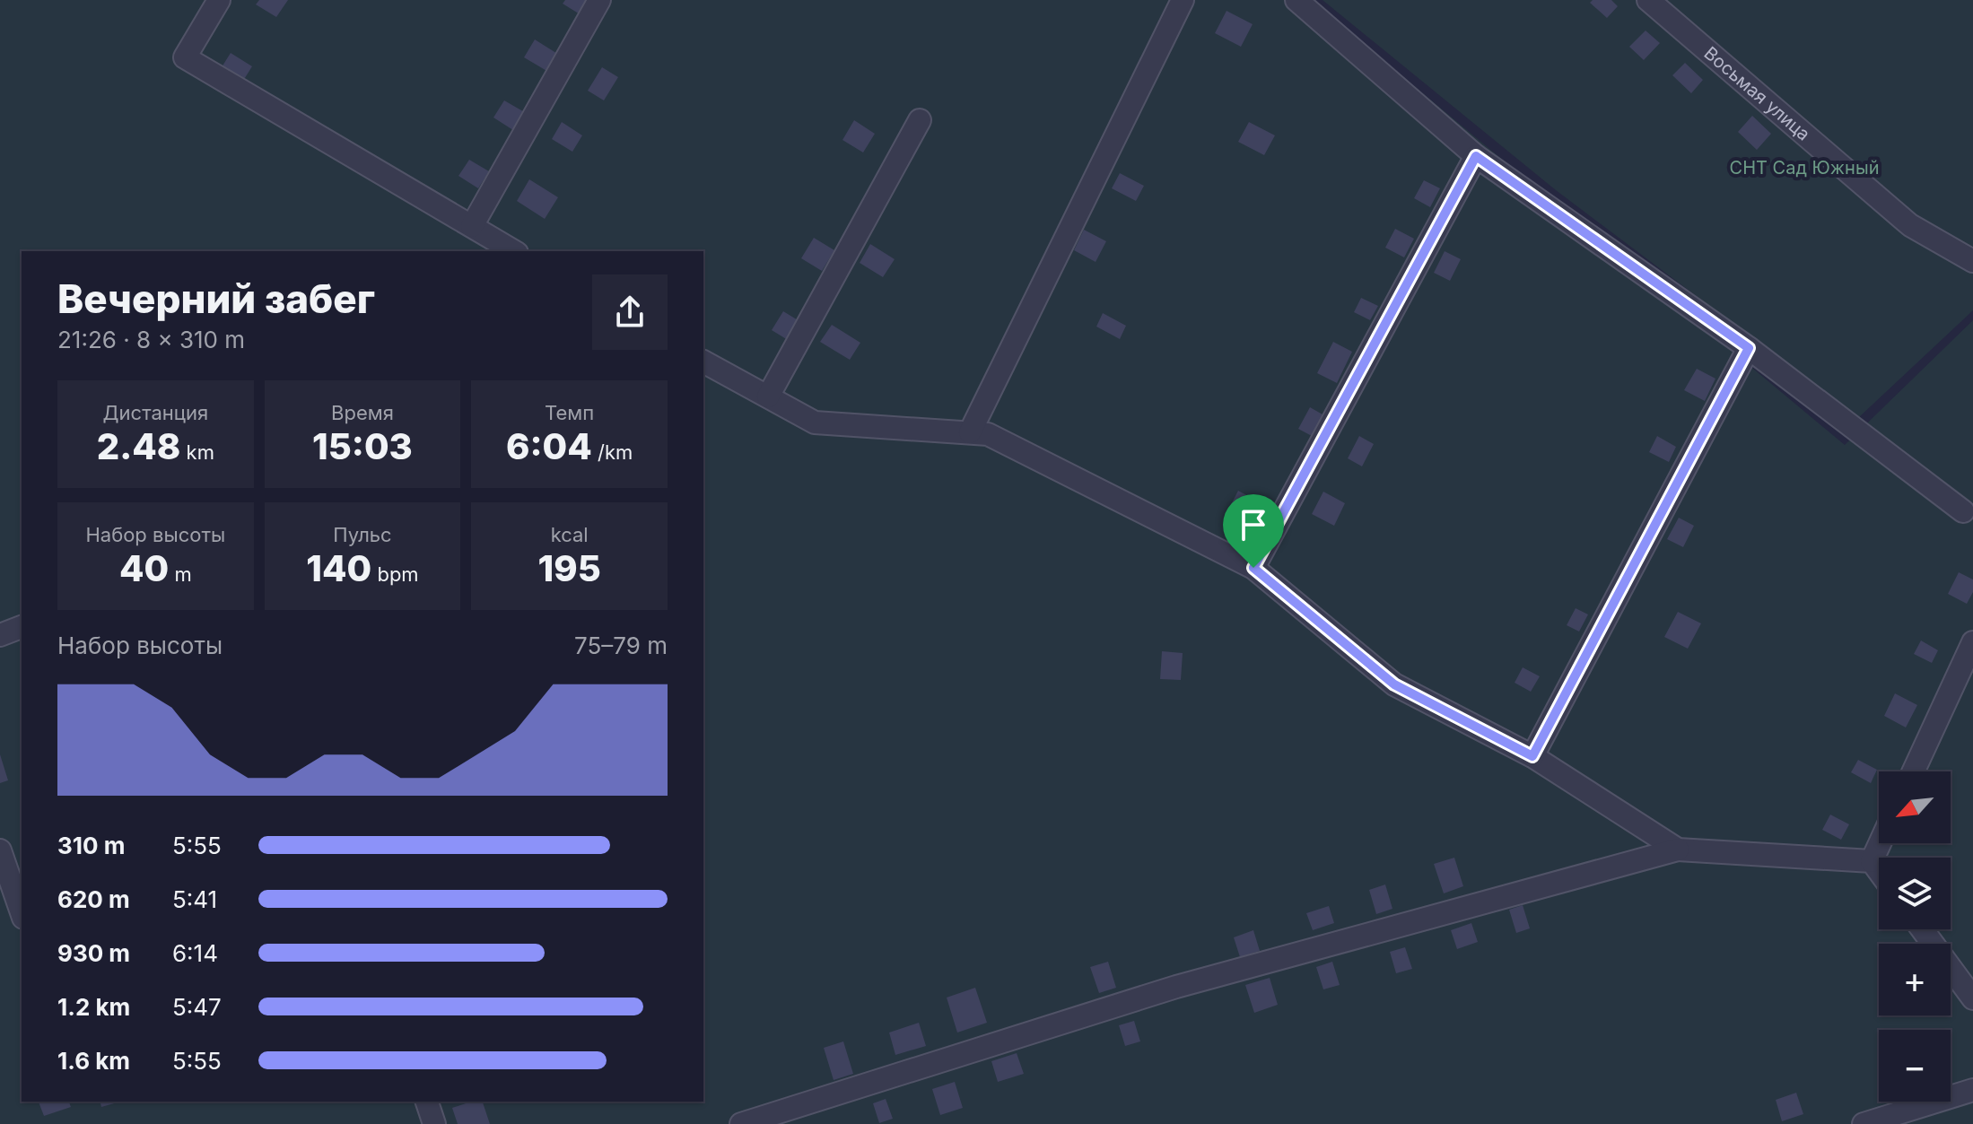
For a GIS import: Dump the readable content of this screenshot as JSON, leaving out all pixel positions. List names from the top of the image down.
{
  "streets": {
    "street": ["Восьмая улица"]
  },
  "parks": ["СНТ Сад Южный"],
  "north": "bottom left",
  "page": {
    "heading": ["Вечерний забег", "21:26 · 8 × 310 m"],
    "stats": [
      ["Дистанция", "2.48 km"],
      ["Время", "15:03"],
      ["Темп", "6:04 /km"],
      ["Набор высоты", "40 m"],
      ["Пульс", "140 bpm"],
      ["kcal", "195"]
    ],
    "chart": ["Набор высоты", "75–79 m"],
    "map_buttons": ["+", "−"],
    "list": [
      {
        "name": "310 m",
        "note": "5:55"
      },
      {
        "name": "620 m",
        "note": "5:41"
      },
      {
        "name": "930 m",
        "note": "6:14"
      },
      {
        "name": "1.2 km",
        "note": "5:47"
      },
      {
        "name": "1.6 km",
        "note": "5:55"
      }
    ]
  }
}
